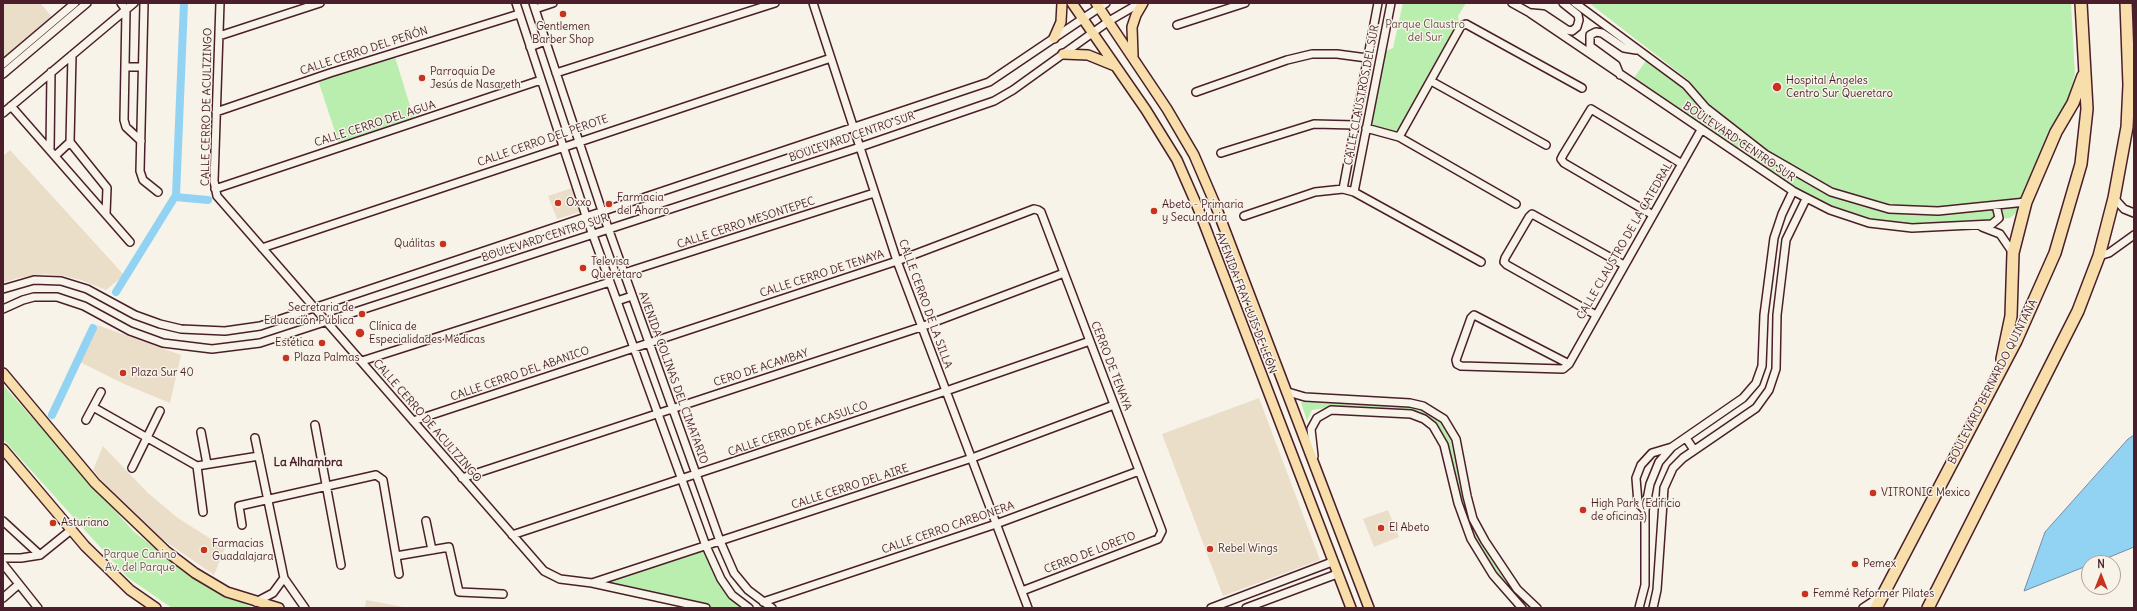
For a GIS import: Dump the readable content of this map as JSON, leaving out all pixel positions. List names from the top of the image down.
{
  "streets": {
    "highway": ["BOULEVARD BERNARDO QUINTANA"],
    "main road": ["AVENIDA FRAY LUIS DE LEÓN"],
    "street": [
      "CALLE CERRO DEL PEÑÓN",
      "CALLE CLAUSTROS DEL SUR",
      "CALLE CERRO DE ACULTZINGO",
      "CALLE CERRO DEL AGUA",
      "BOULEVARD CENTRO SUR",
      "CALLE CERRO DEL PEROTE",
      "CALLE CERRO MESONTEPEC",
      "CALLE CLAUSTRO DE LA CATEDRAL",
      "CALLE CERRO DE TENAYA",
      "CALLE CERRO DE LA SILLA",
      "CERRO DE TENAYA",
      "CERO DE ACAMBAY",
      "CALLE CERRO DEL ABANICO",
      "AVENIDA COLINAS DEL CIMATARIO",
      "CALLE CERRO DE ACASULCO",
      "CALLE CERRO DEL AIRE",
      "CALLE CERRO CARBONERA",
      "CERRO DE LORETO"
    ]
  },
  "crossings": [
    ["CALLE CERRO DEL PEÑÓN", "CALLE CERRO DE ACULTZINGO"],
    ["CALLE CERRO DE ACULTZINGO", "CALLE CERRO DEL AGUA"],
    ["CALLE CERRO DE ACULTZINGO", "BOULEVARD CENTRO SUR"],
    ["CALLE CERRO DE ACULTZINGO", "CALLE CERRO DEL PEROTE"],
    ["CALLE CERRO DE ACULTZINGO", "CERO DE ACAMBAY"],
    ["CALLE CERRO DE ACULTZINGO", "CALLE CERRO DEL ABANICO"],
    ["CALLE CERRO DE ACULTZINGO", "CALLE CERRO DE ACASULCO"],
    ["CALLE CERRO DE ACULTZINGO", "CALLE CERRO DEL AIRE"],
    ["BOULEVARD CENTRO SUR", "CALLE CLAUSTRO DE LA CATEDRAL"],
    ["BOULEVARD CENTRO SUR", "AVENIDA FRAY LUIS DE LEÓN"],
    ["BOULEVARD CENTRO SUR", "CALLE CERRO DE LA SILLA"],
    ["BOULEVARD CENTRO SUR", "AVENIDA COLINAS DEL CIMATARIO"],
    ["CALLE CERRO DEL PEROTE", "CALLE CERRO DE LA SILLA"],
    ["CALLE CERRO DEL PEROTE", "AVENIDA COLINAS DEL CIMATARIO"],
    ["CALLE CERRO MESONTEPEC", "CALLE CERRO DE LA SILLA"],
    ["CALLE CERRO MESONTEPEC", "AVENIDA COLINAS DEL CIMATARIO"],
    ["CALLE CERRO DE TENAYA", "CALLE CERRO DE LA SILLA"],
    ["CALLE CERRO DE TENAYA", "CERRO DE TENAYA"],
    ["CALLE CERRO DE TENAYA", "CALLE CERRO DEL ABANICO"],
    ["CALLE CERRO DE TENAYA", "AVENIDA COLINAS DEL CIMATARIO"],
    ["CALLE CERRO DE LA SILLA", "CERO DE ACAMBAY"],
    ["CALLE CERRO DE LA SILLA", "CALLE CERRO DE ACASULCO"],
    ["CALLE CERRO DE LA SILLA", "CALLE CERRO DEL AIRE"],
    ["CALLE CERRO DE LA SILLA", "CALLE CERRO CARBONERA"],
    ["CALLE CERRO DE LA SILLA", "CERRO DE LORETO"],
    ["CERRO DE TENAYA", "CERO DE ACAMBAY"],
    ["CERRO DE TENAYA", "CALLE CERRO DE ACASULCO"],
    ["CERRO DE TENAYA", "CALLE CERRO DEL AIRE"],
    ["CERRO DE TENAYA", "CALLE CERRO CARBONERA"],
    ["CERRO DE TENAYA", "CERRO DE LORETO"],
    ["CERO DE ACAMBAY", "AVENIDA COLINAS DEL CIMATARIO"],
    ["AVENIDA COLINAS DEL CIMATARIO", "CALLE CERRO DE ACASULCO"],
    ["AVENIDA COLINAS DEL CIMATARIO", "CALLE CERRO DEL AIRE"],
    ["AVENIDA COLINAS DEL CIMATARIO", "CALLE CERRO CARBONERA"]
  ],
  "districts": ["La Alhambra"],
  "parks": ["Parque Claustro del Sur", "Parque Canino Av. del Parque"],
  "places": [
    "Gentlemen Barber Shop",
    "Parroquia De Jesús de Nasareth",
    "Hospital Ángeles Centro Sur Queretaro",
    "Oxxo",
    "Farmacia del Ahorro",
    "Abeto - Primaria y Secundaria",
    "Quálitas",
    "Televisa Querétaro",
    "Secretaria de Educación Pública",
    "Clínica de Especialidades Médicas",
    "Estética",
    "Plaza Palmas",
    "Plaza Sur 40",
    "VITRONIC Mexico",
    "High Park (Edificio de oficinas)",
    "Asturiano",
    "El Abeto",
    "Rebel Wings",
    "Farmacias Guadalajara",
    "Pemex",
    "Femmé Reformer Pilates"
  ],
  "north": "top"
}
